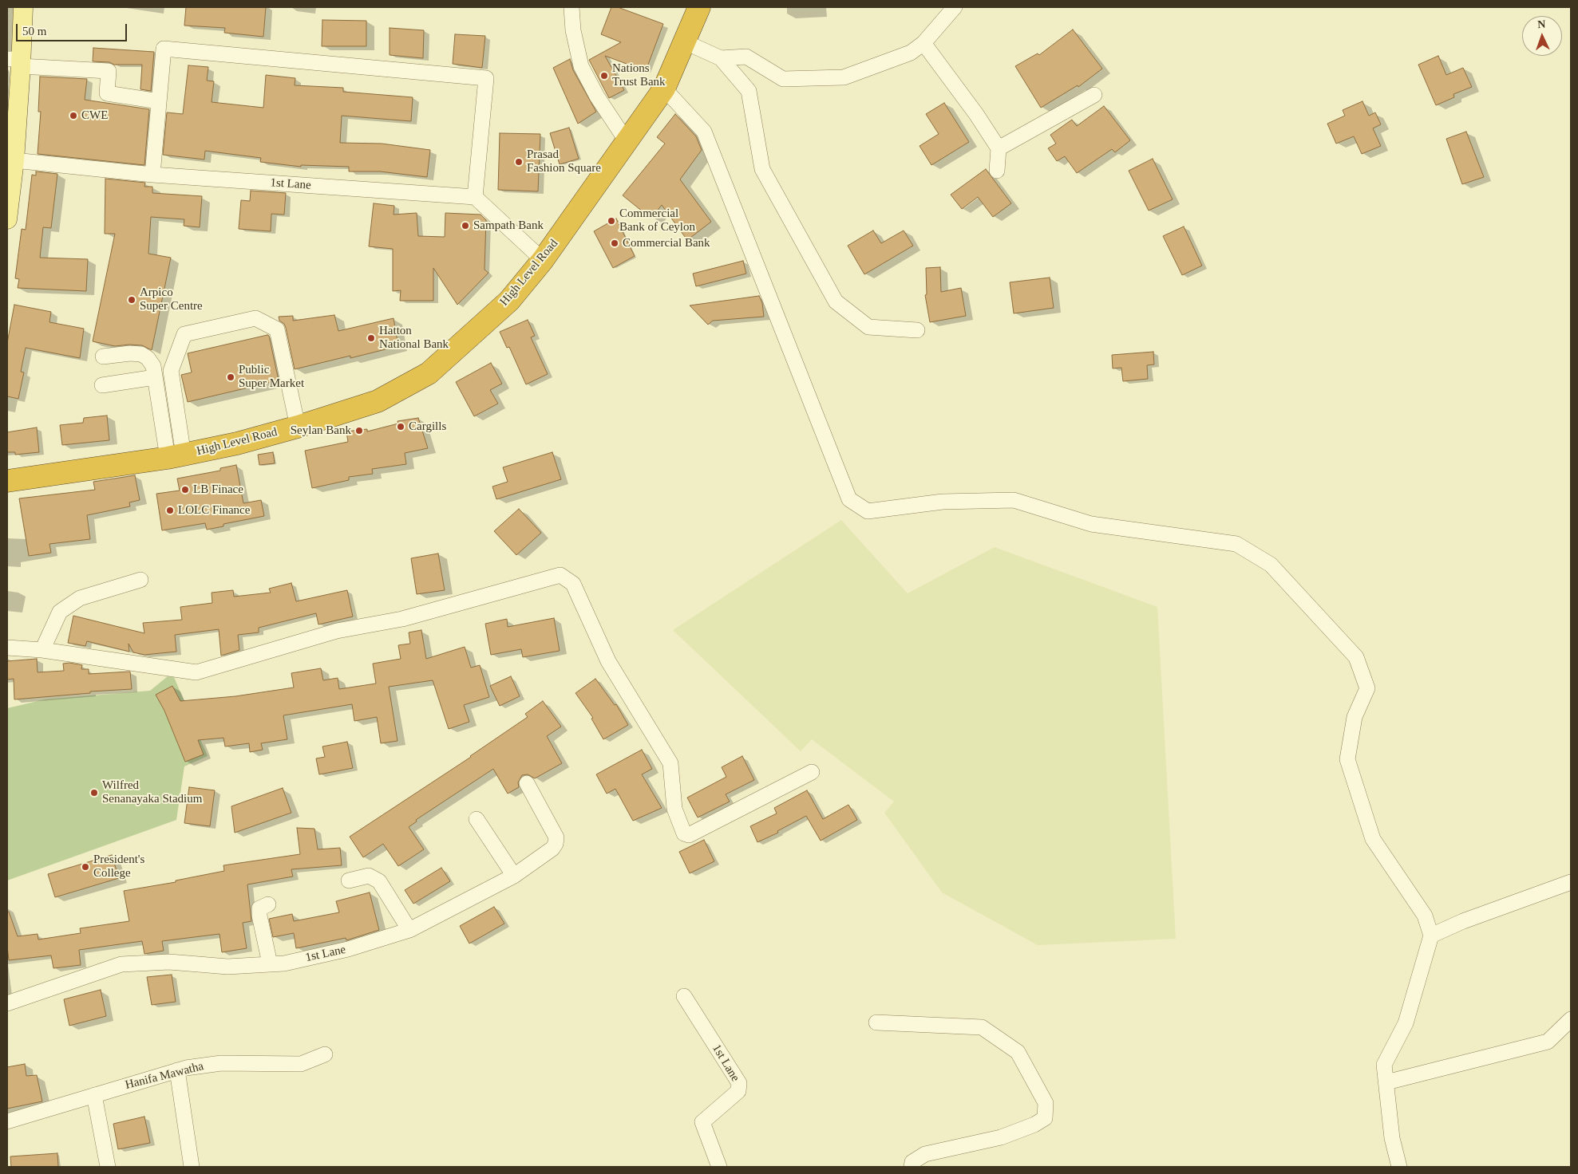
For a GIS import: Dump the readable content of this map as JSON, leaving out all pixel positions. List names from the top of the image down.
{
  "streets": {
    "highway": ["High Level Road"],
    "street": ["1st Lane", "Hanifa Mawatha"]
  },
  "places": [
    "Nations Trust Bank",
    "CWE",
    "Prasad Fashion Square",
    "Commercial Bank of Ceylon",
    "Sampath Bank",
    "Commercial Bank",
    "Arpico Super Centre",
    "Hatton National Bank",
    "Public Super Market",
    "Cargills",
    "Seylan Bank",
    "LB Finace",
    "LOLC Finance",
    "Wilfred Senanayaka Stadium",
    "President's College"
  ],
  "scale_bar": "50 m",
  "north": "top"
}
